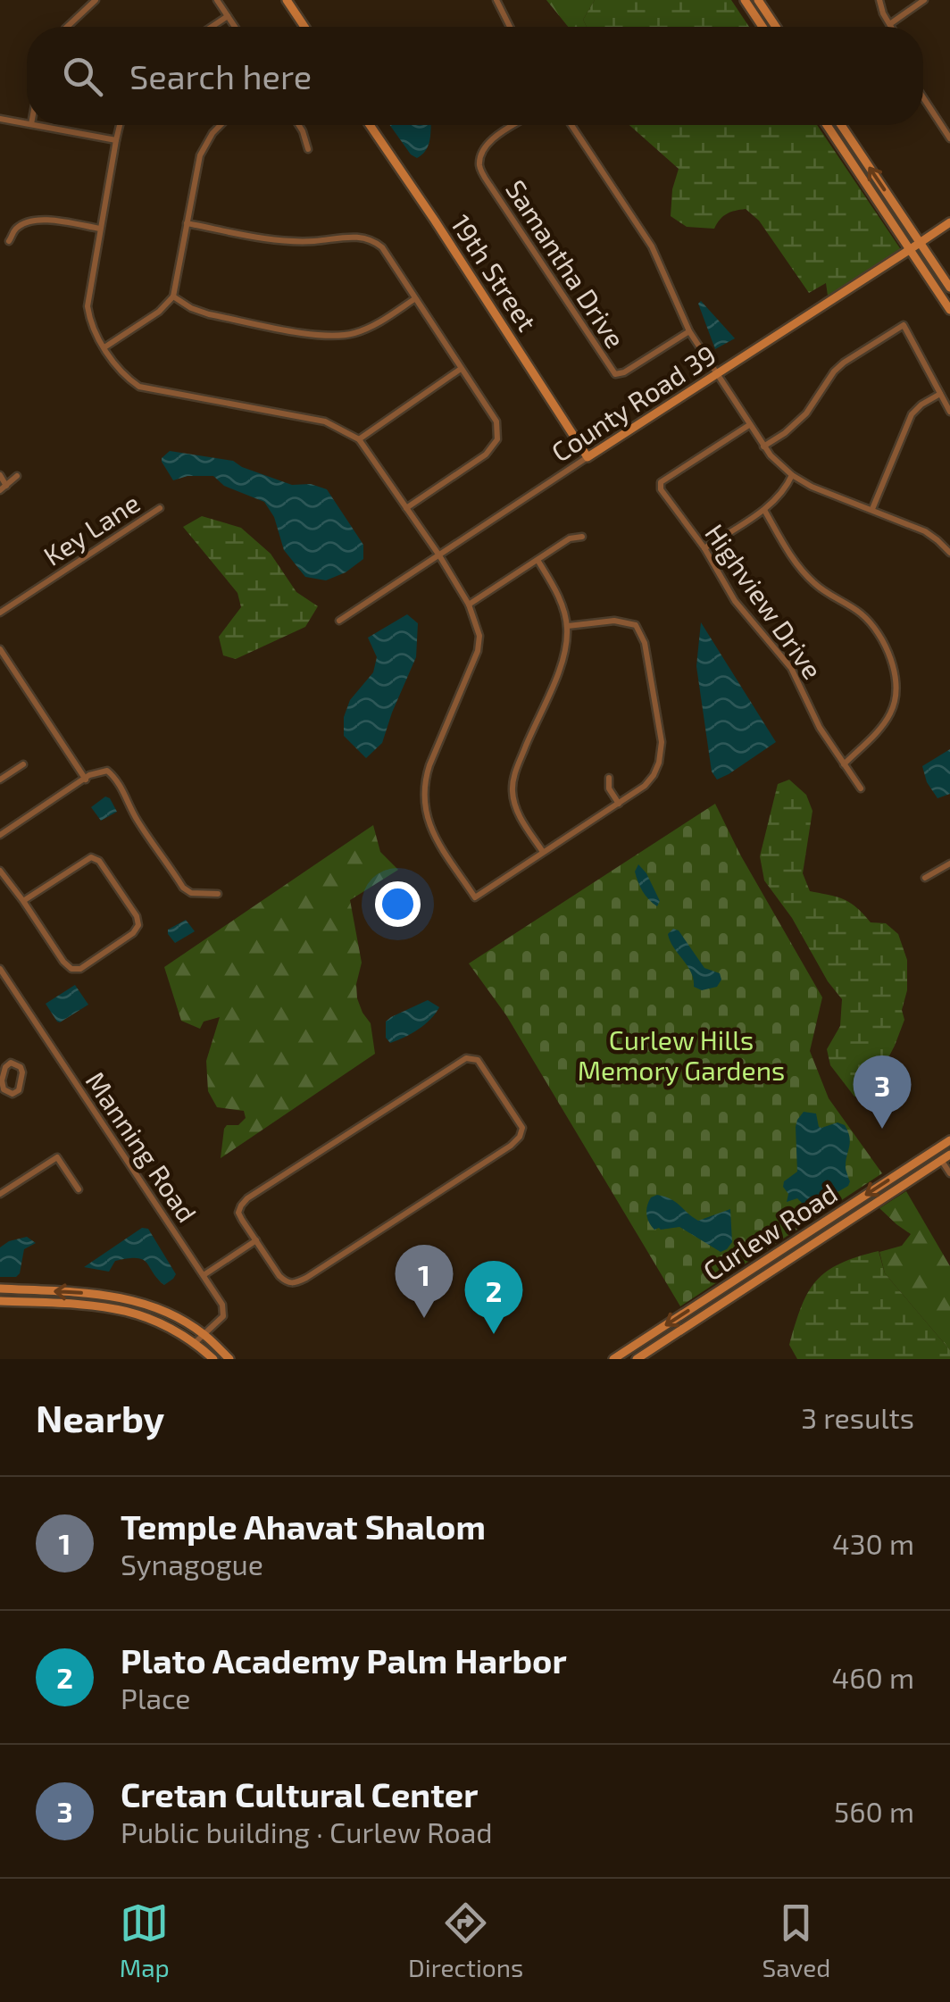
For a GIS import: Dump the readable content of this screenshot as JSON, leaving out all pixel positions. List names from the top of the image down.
{
  "streets": {
    "main road": ["19th Street", "County Road 39", "Curlew Road"],
    "street": [
      "Samantha Drive",
      "Key Lane",
      "Highview Drive",
      "Manning Road"
    ]
  },
  "crossings": [
    ["19th Street", "County Road 39"]
  ],
  "parks": ["Curlew Hills Memory Gardens"],
  "page": {
    "search": "Search here",
    "pins": ["3", "1", "2"],
    "heading": ["Nearby", "3 results"],
    "list": [
      {
        "mark": "1",
        "name": "Temple Ahavat Shalom",
        "note": "Synagogue",
        "value": "430 m"
      },
      {
        "mark": "2",
        "name": "Plato Academy Palm Harbor",
        "note": "Place",
        "value": "460 m"
      },
      {
        "mark": "3",
        "name": "Cretan Cultural Center",
        "note": "Public building · Curlew Road",
        "value": "560 m"
      }
    ],
    "nav": ["Map", "Directions", "Saved"]
  }
}
